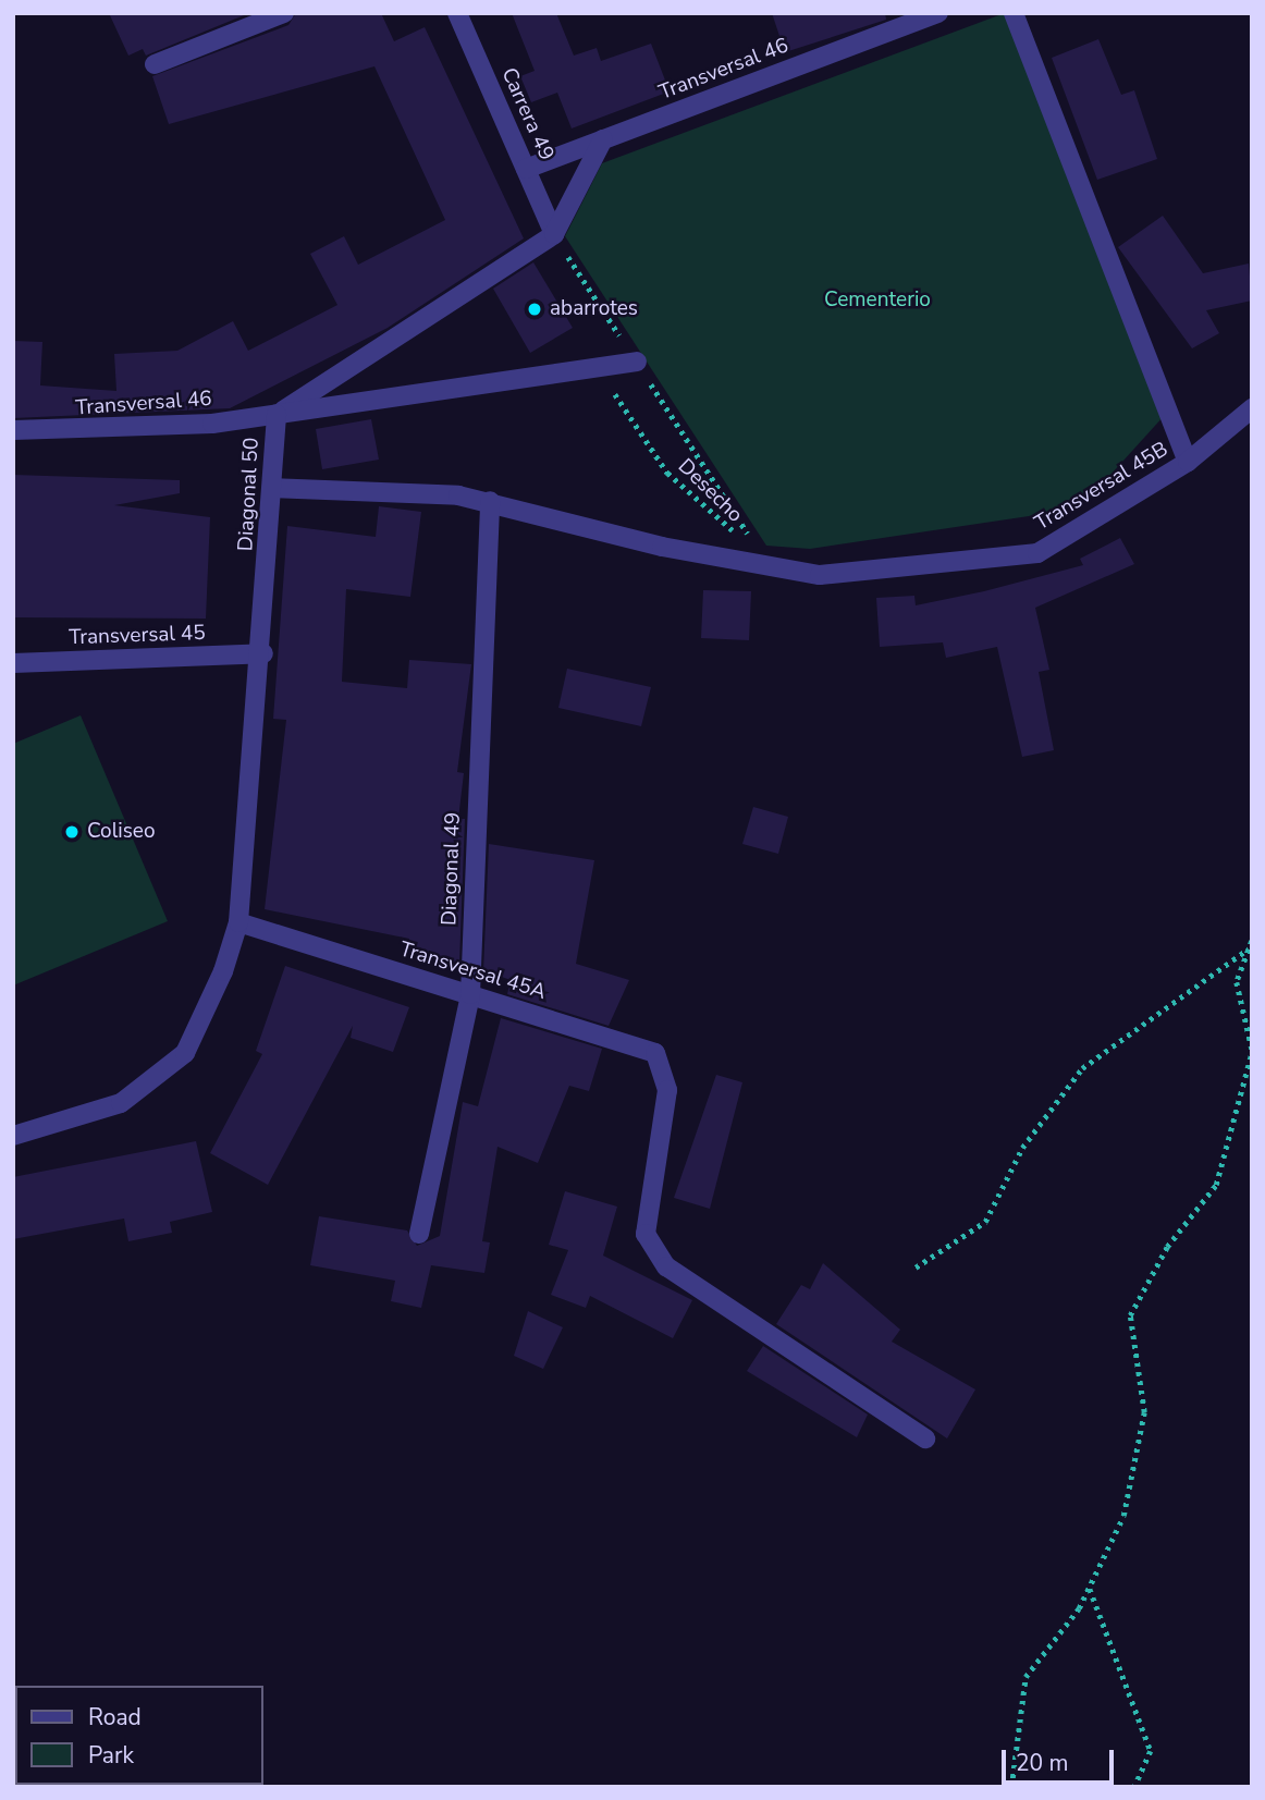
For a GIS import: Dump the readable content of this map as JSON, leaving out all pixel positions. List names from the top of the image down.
{
  "streets": {
    "street": [
      "Transversal 46",
      "Carrera 49",
      "Transversal 45B",
      "Diagonal 50",
      "Transversal 45",
      "Diagonal 49",
      "Transversal 45A"
    ],
    "path": ["Desecho"]
  },
  "crossings": [
    ["Transversal 46", "Carrera 49"],
    ["Transversal 46", "Desecho"],
    ["Transversal 46", "Diagonal 50"],
    ["Carrera 49", "Diagonal 50"],
    ["Transversal 45B", "Desecho"],
    ["Transversal 45B", "Diagonal 50"],
    ["Transversal 45B", "Diagonal 49"],
    ["Diagonal 50", "Transversal 45"],
    ["Diagonal 50", "Transversal 45A"],
    ["Diagonal 49", "Transversal 45A"]
  ],
  "parks": ["Cementerio"],
  "places": ["abarrotes", "Coliseo"],
  "legend": ["Road", "Park"],
  "scale_bar": "20 m"
}
